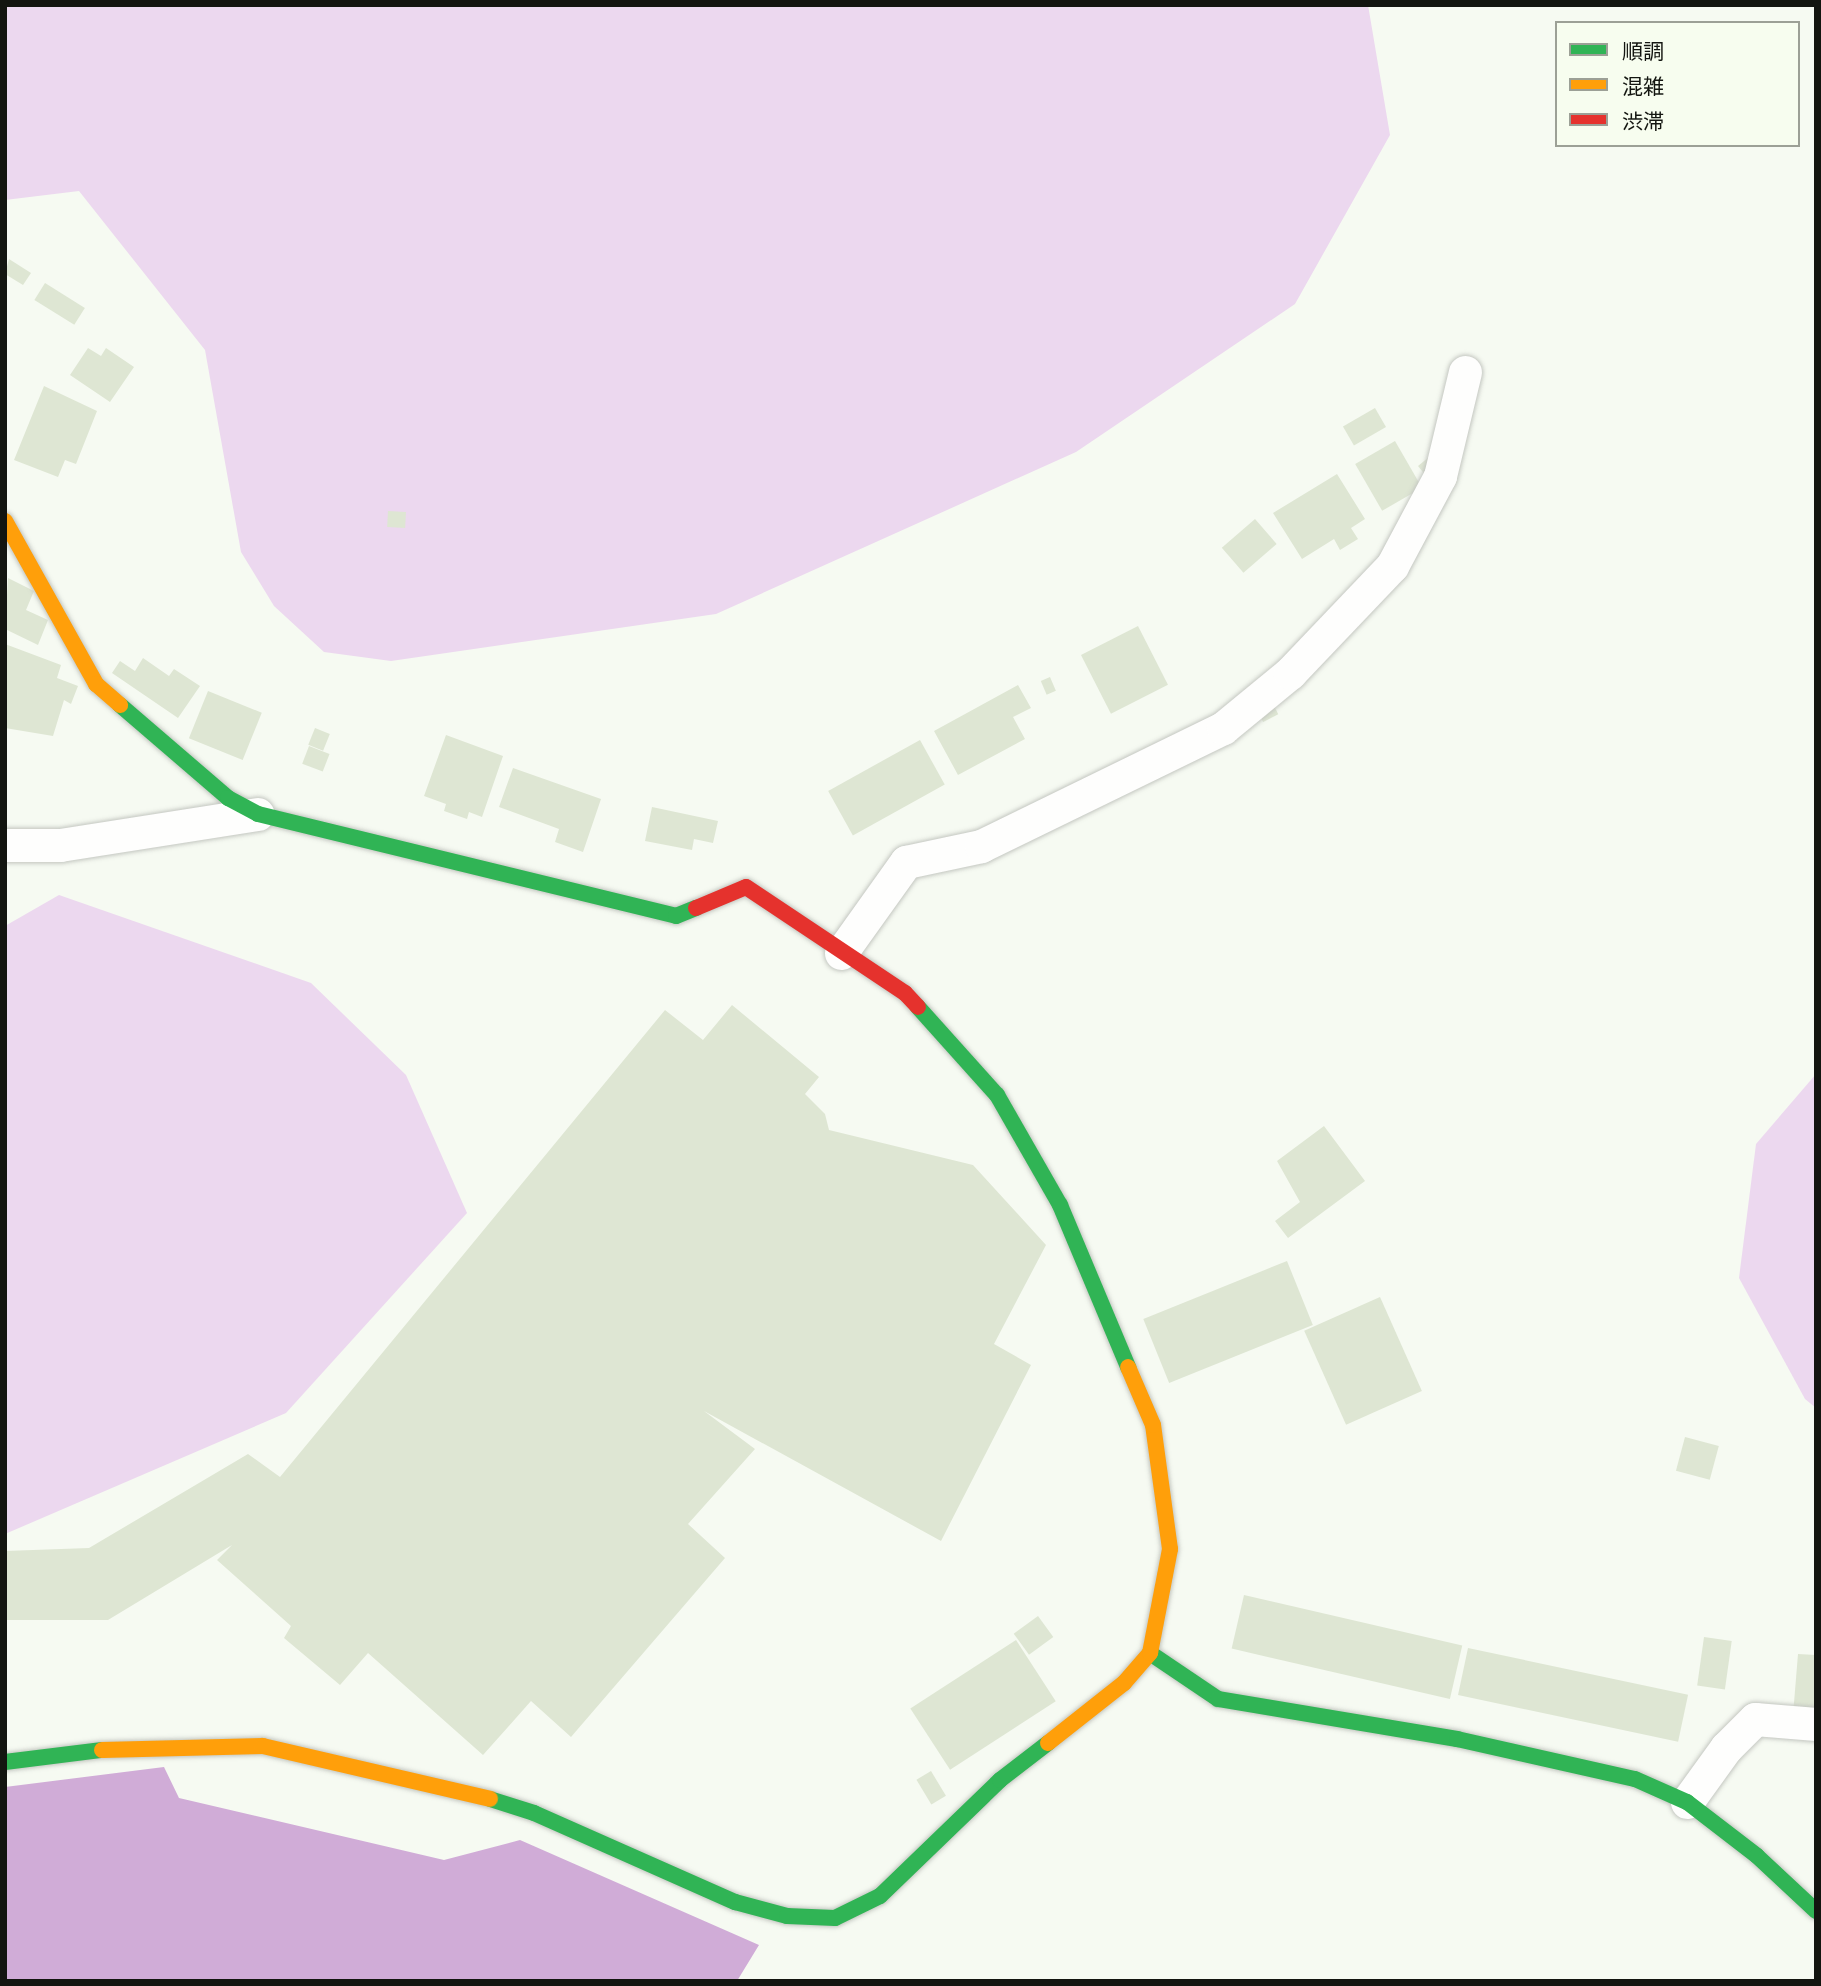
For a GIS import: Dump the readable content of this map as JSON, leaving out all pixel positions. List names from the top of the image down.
{
  "legend": ["順調", "混雑", "渋滞"]
}
